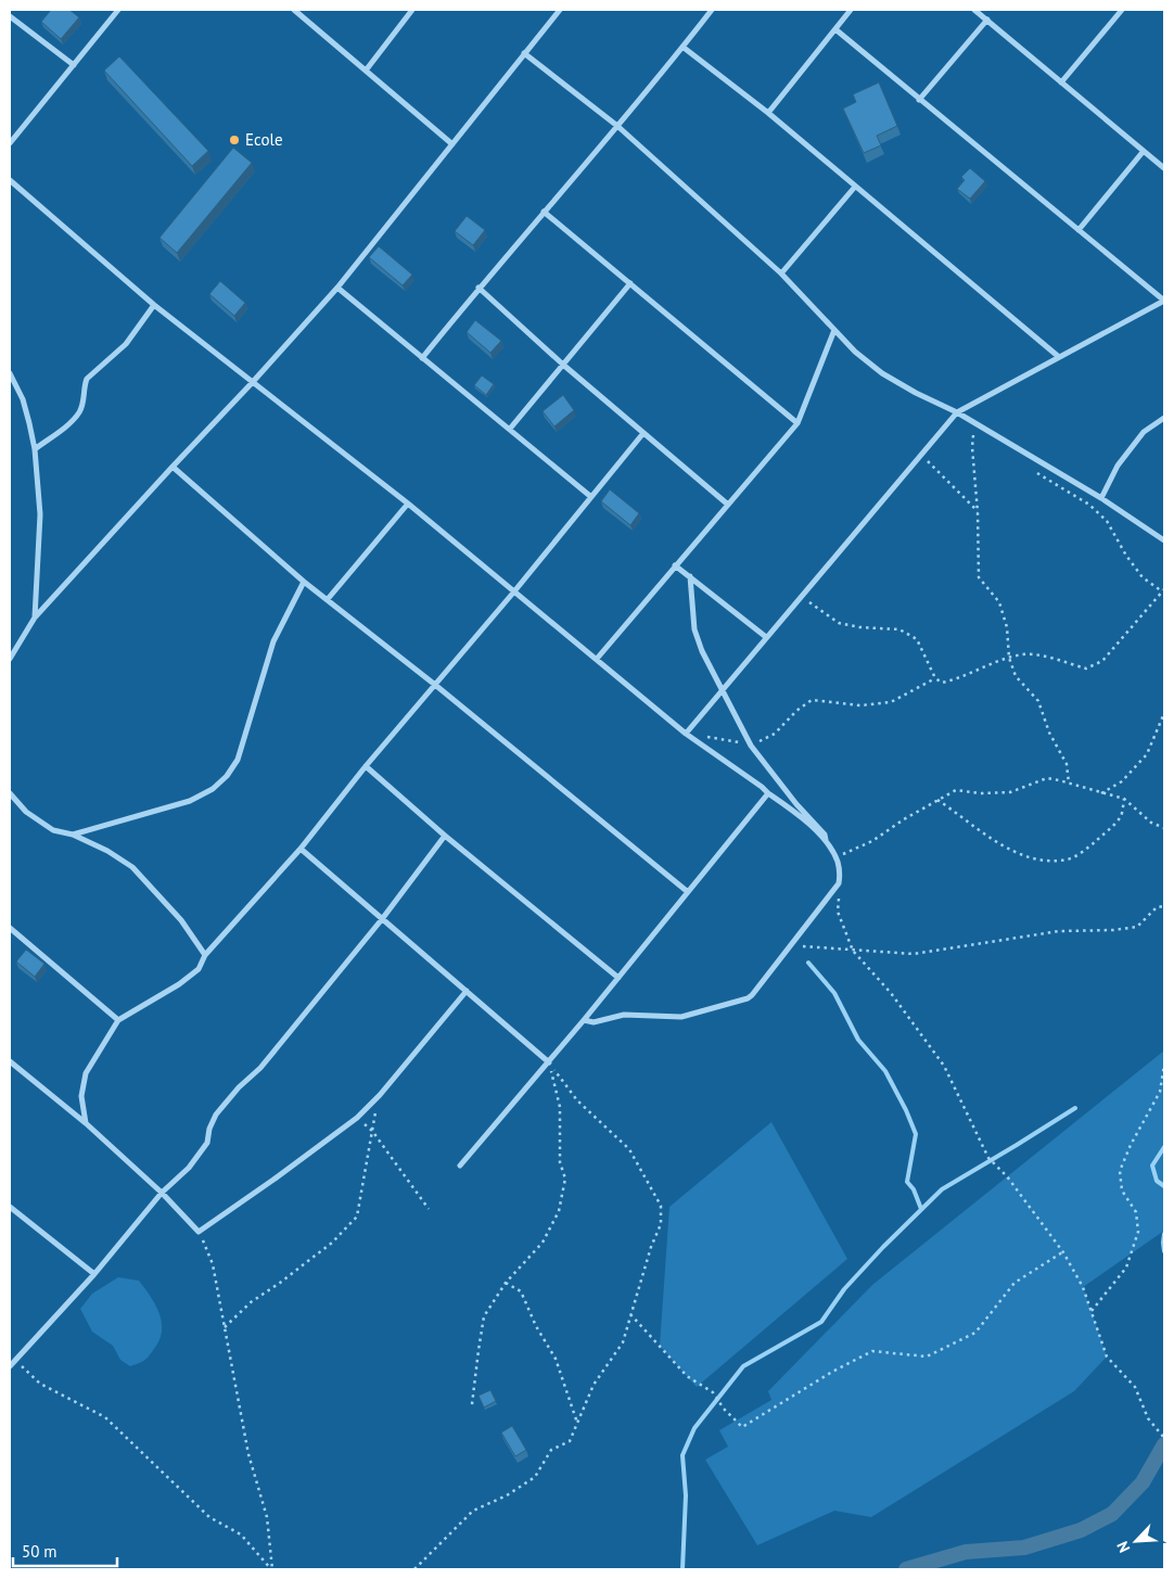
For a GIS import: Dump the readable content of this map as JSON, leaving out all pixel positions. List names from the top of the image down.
{
  "places": ["Ecole"],
  "scale_bar": "50 m",
  "north": "bottom left"
}
